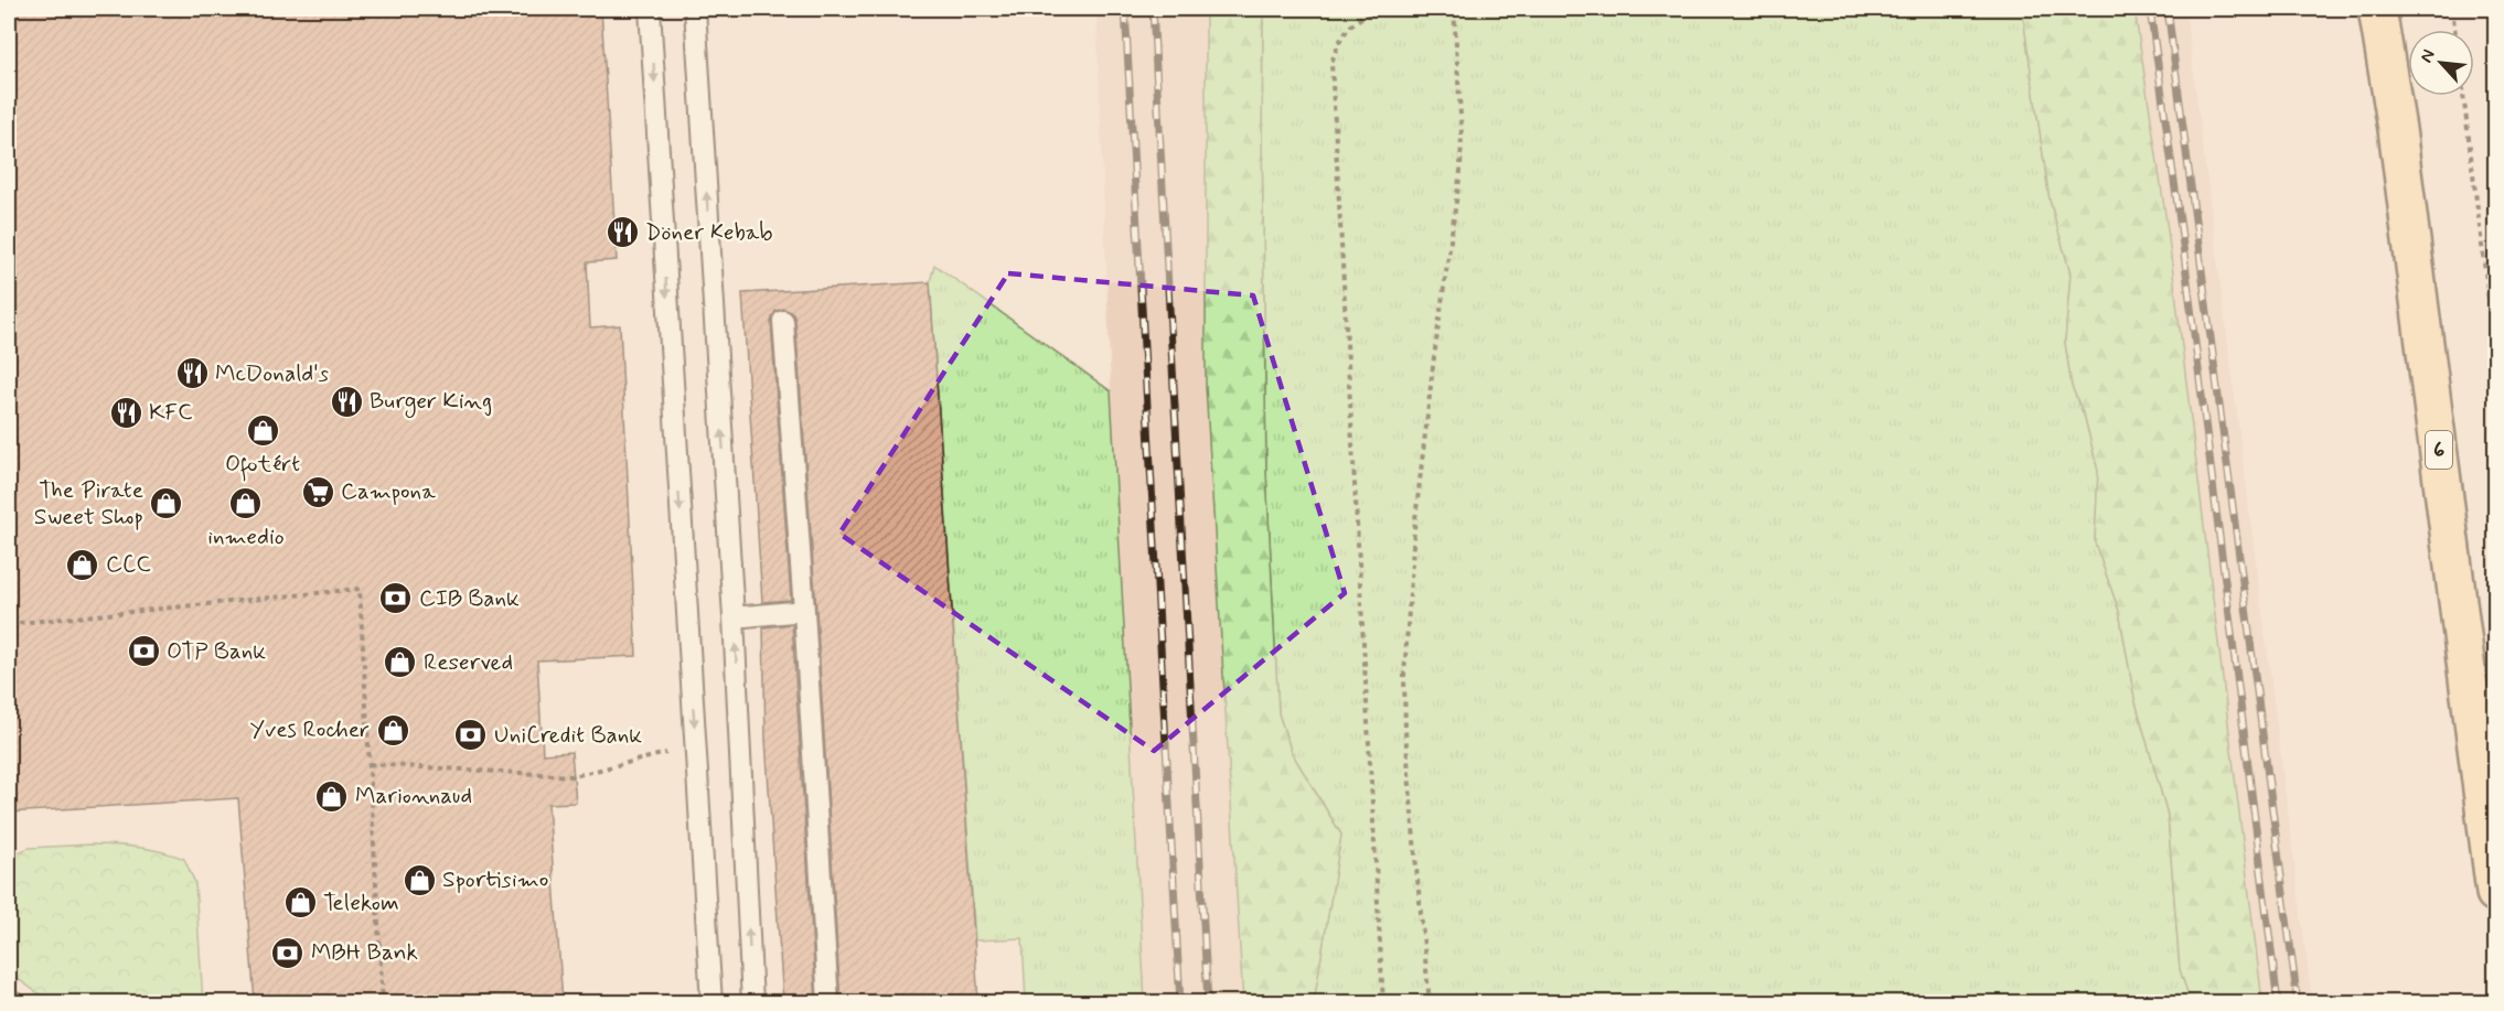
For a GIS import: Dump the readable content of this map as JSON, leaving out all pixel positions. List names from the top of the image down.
{
  "streets": {
    "main road": ["6"]
  },
  "places": {
    "restaurant": [
      "Döner Kebab",
      "McDonald's",
      "Burger King",
      "KFC"
    ],
    "shop": [
      "Ofotért",
      "inmedio",
      "The Pirate Sweet Shop",
      "CCC",
      "Reserved",
      "Yves Rocher",
      "Marionnaud",
      "Sportisimo",
      "Telekom"
    ],
    "supermarket": ["Campona"],
    "bank": [
      "CIB Bank",
      "OTP Bank",
      "UniCredit Bank",
      "MBH Bank"
    ]
  },
  "north": "top left"
}
